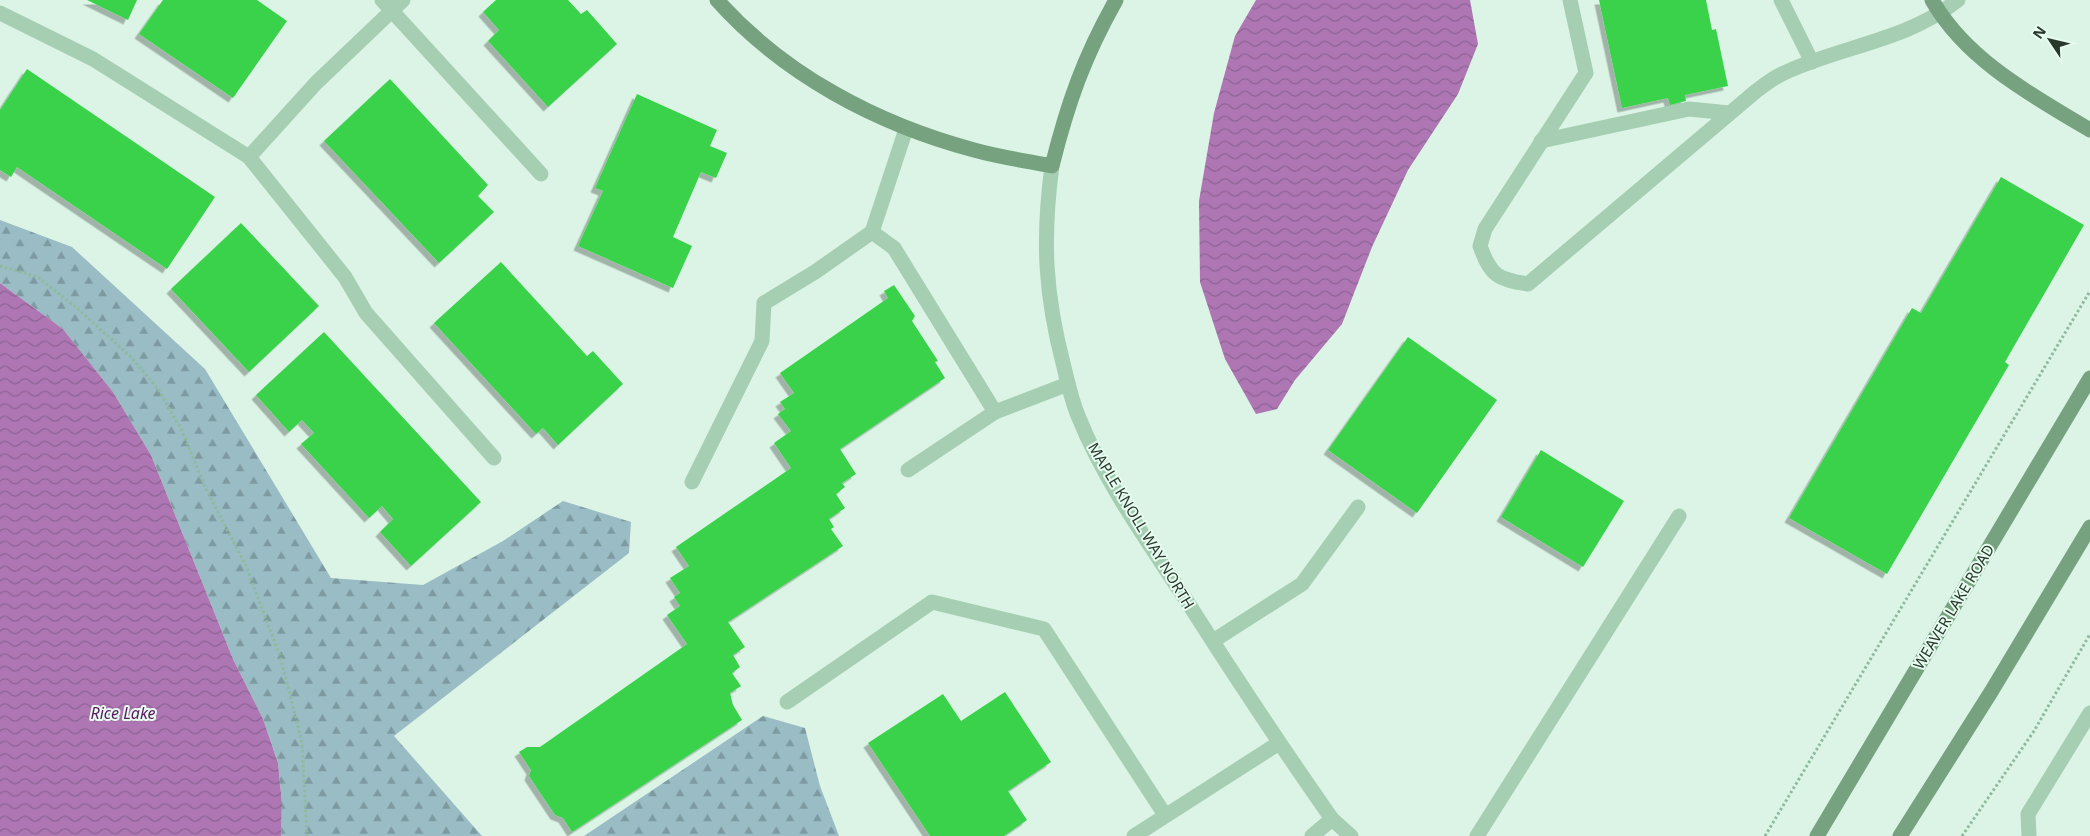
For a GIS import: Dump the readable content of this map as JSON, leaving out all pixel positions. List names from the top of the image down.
{
  "streets": {
    "main road": ["MAPLE KNOLL WAY NORTH", "WEAVER LAKE ROAD"]
  },
  "water": ["Rice Lake"],
  "north": "top left"
}
